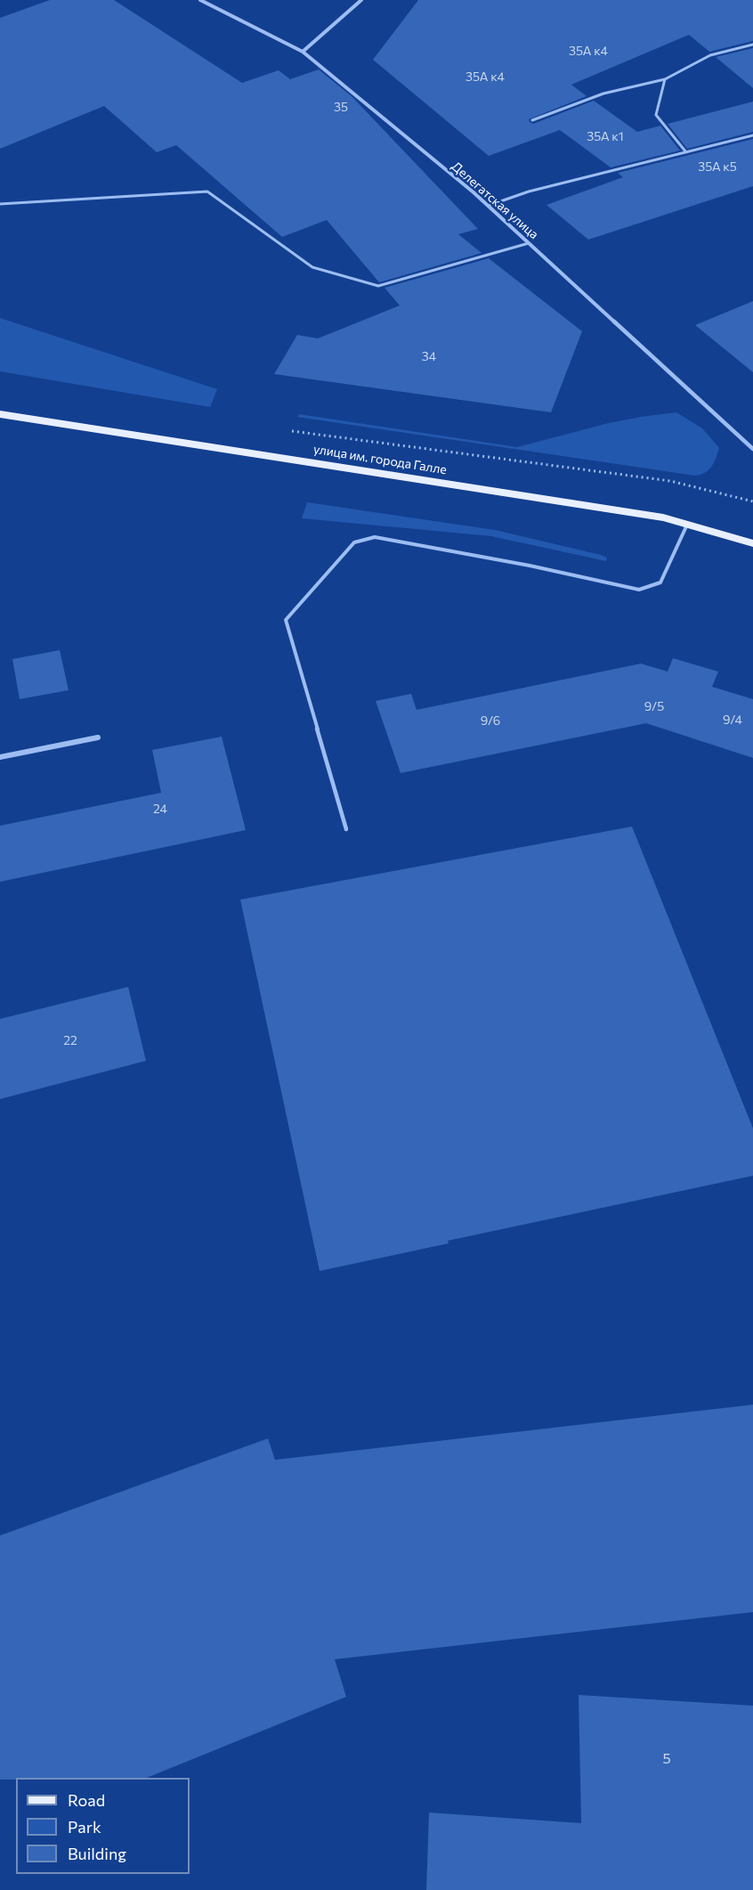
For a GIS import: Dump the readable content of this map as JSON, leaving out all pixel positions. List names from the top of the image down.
{
  "streets": {
    "main road": ["улица им. города Галле"],
    "street": ["Делегатская улица"]
  },
  "house_numbers": [
    "35А к4",
    "35А к4",
    "35",
    "35А к1",
    "35А к5",
    "34",
    "9/5",
    "9/4",
    "9/6",
    "24",
    "22",
    "5"
  ],
  "legend": ["Road", "Park", "Building"]
}
